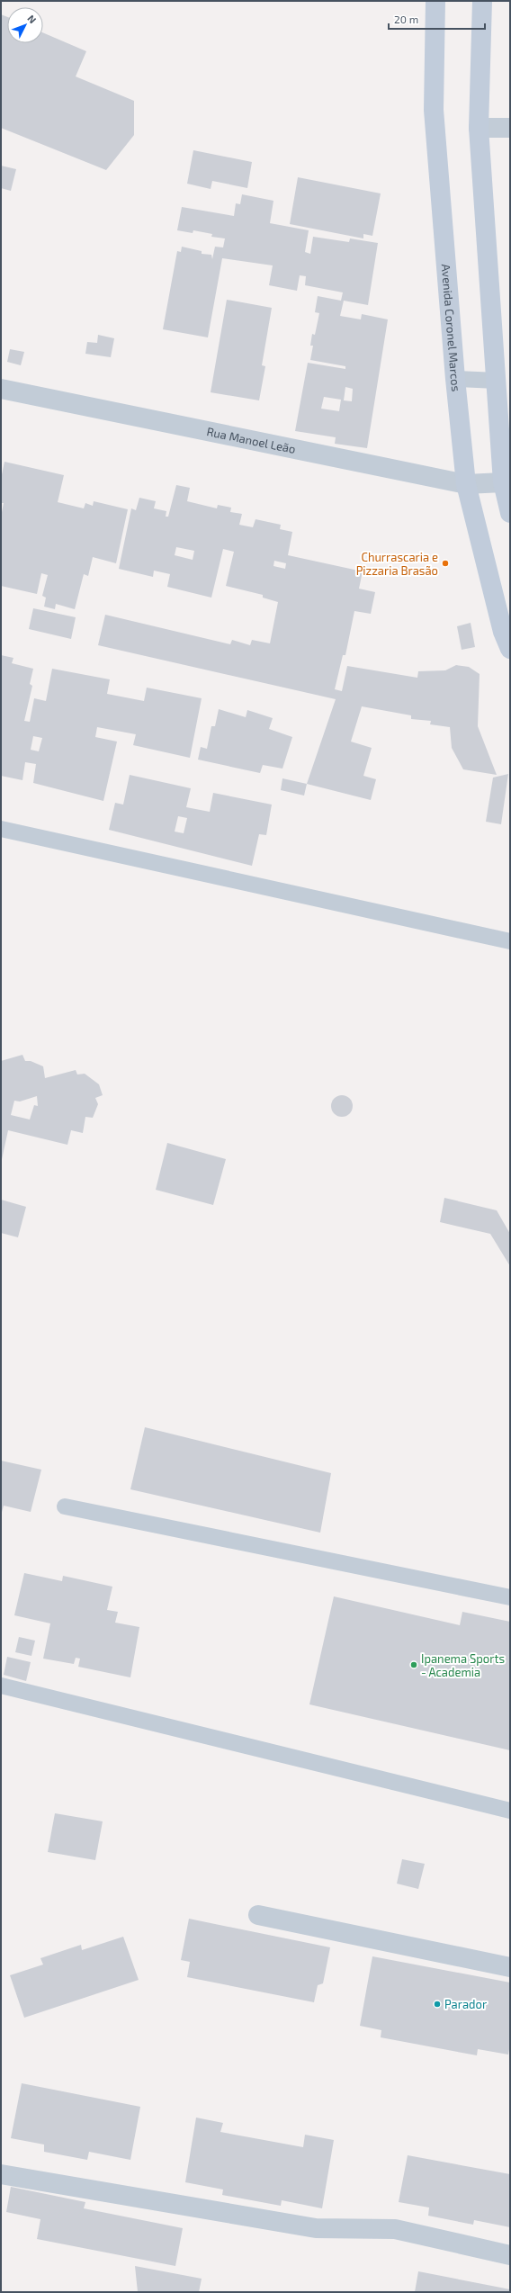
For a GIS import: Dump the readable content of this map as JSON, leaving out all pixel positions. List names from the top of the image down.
{
  "streets": {
    "main road": ["Avenida Coronel Marcos"],
    "street": ["Rua Manoel Leão"]
  },
  "crossings": [
    ["Avenida Coronel Marcos", "Rua Manoel Leão"]
  ],
  "places": ["Churrascaria e Pizzaria Brasão", "Ipanema Sports - Academia", "Parador"],
  "scale_bar": "20 m",
  "north": "top right"
}
